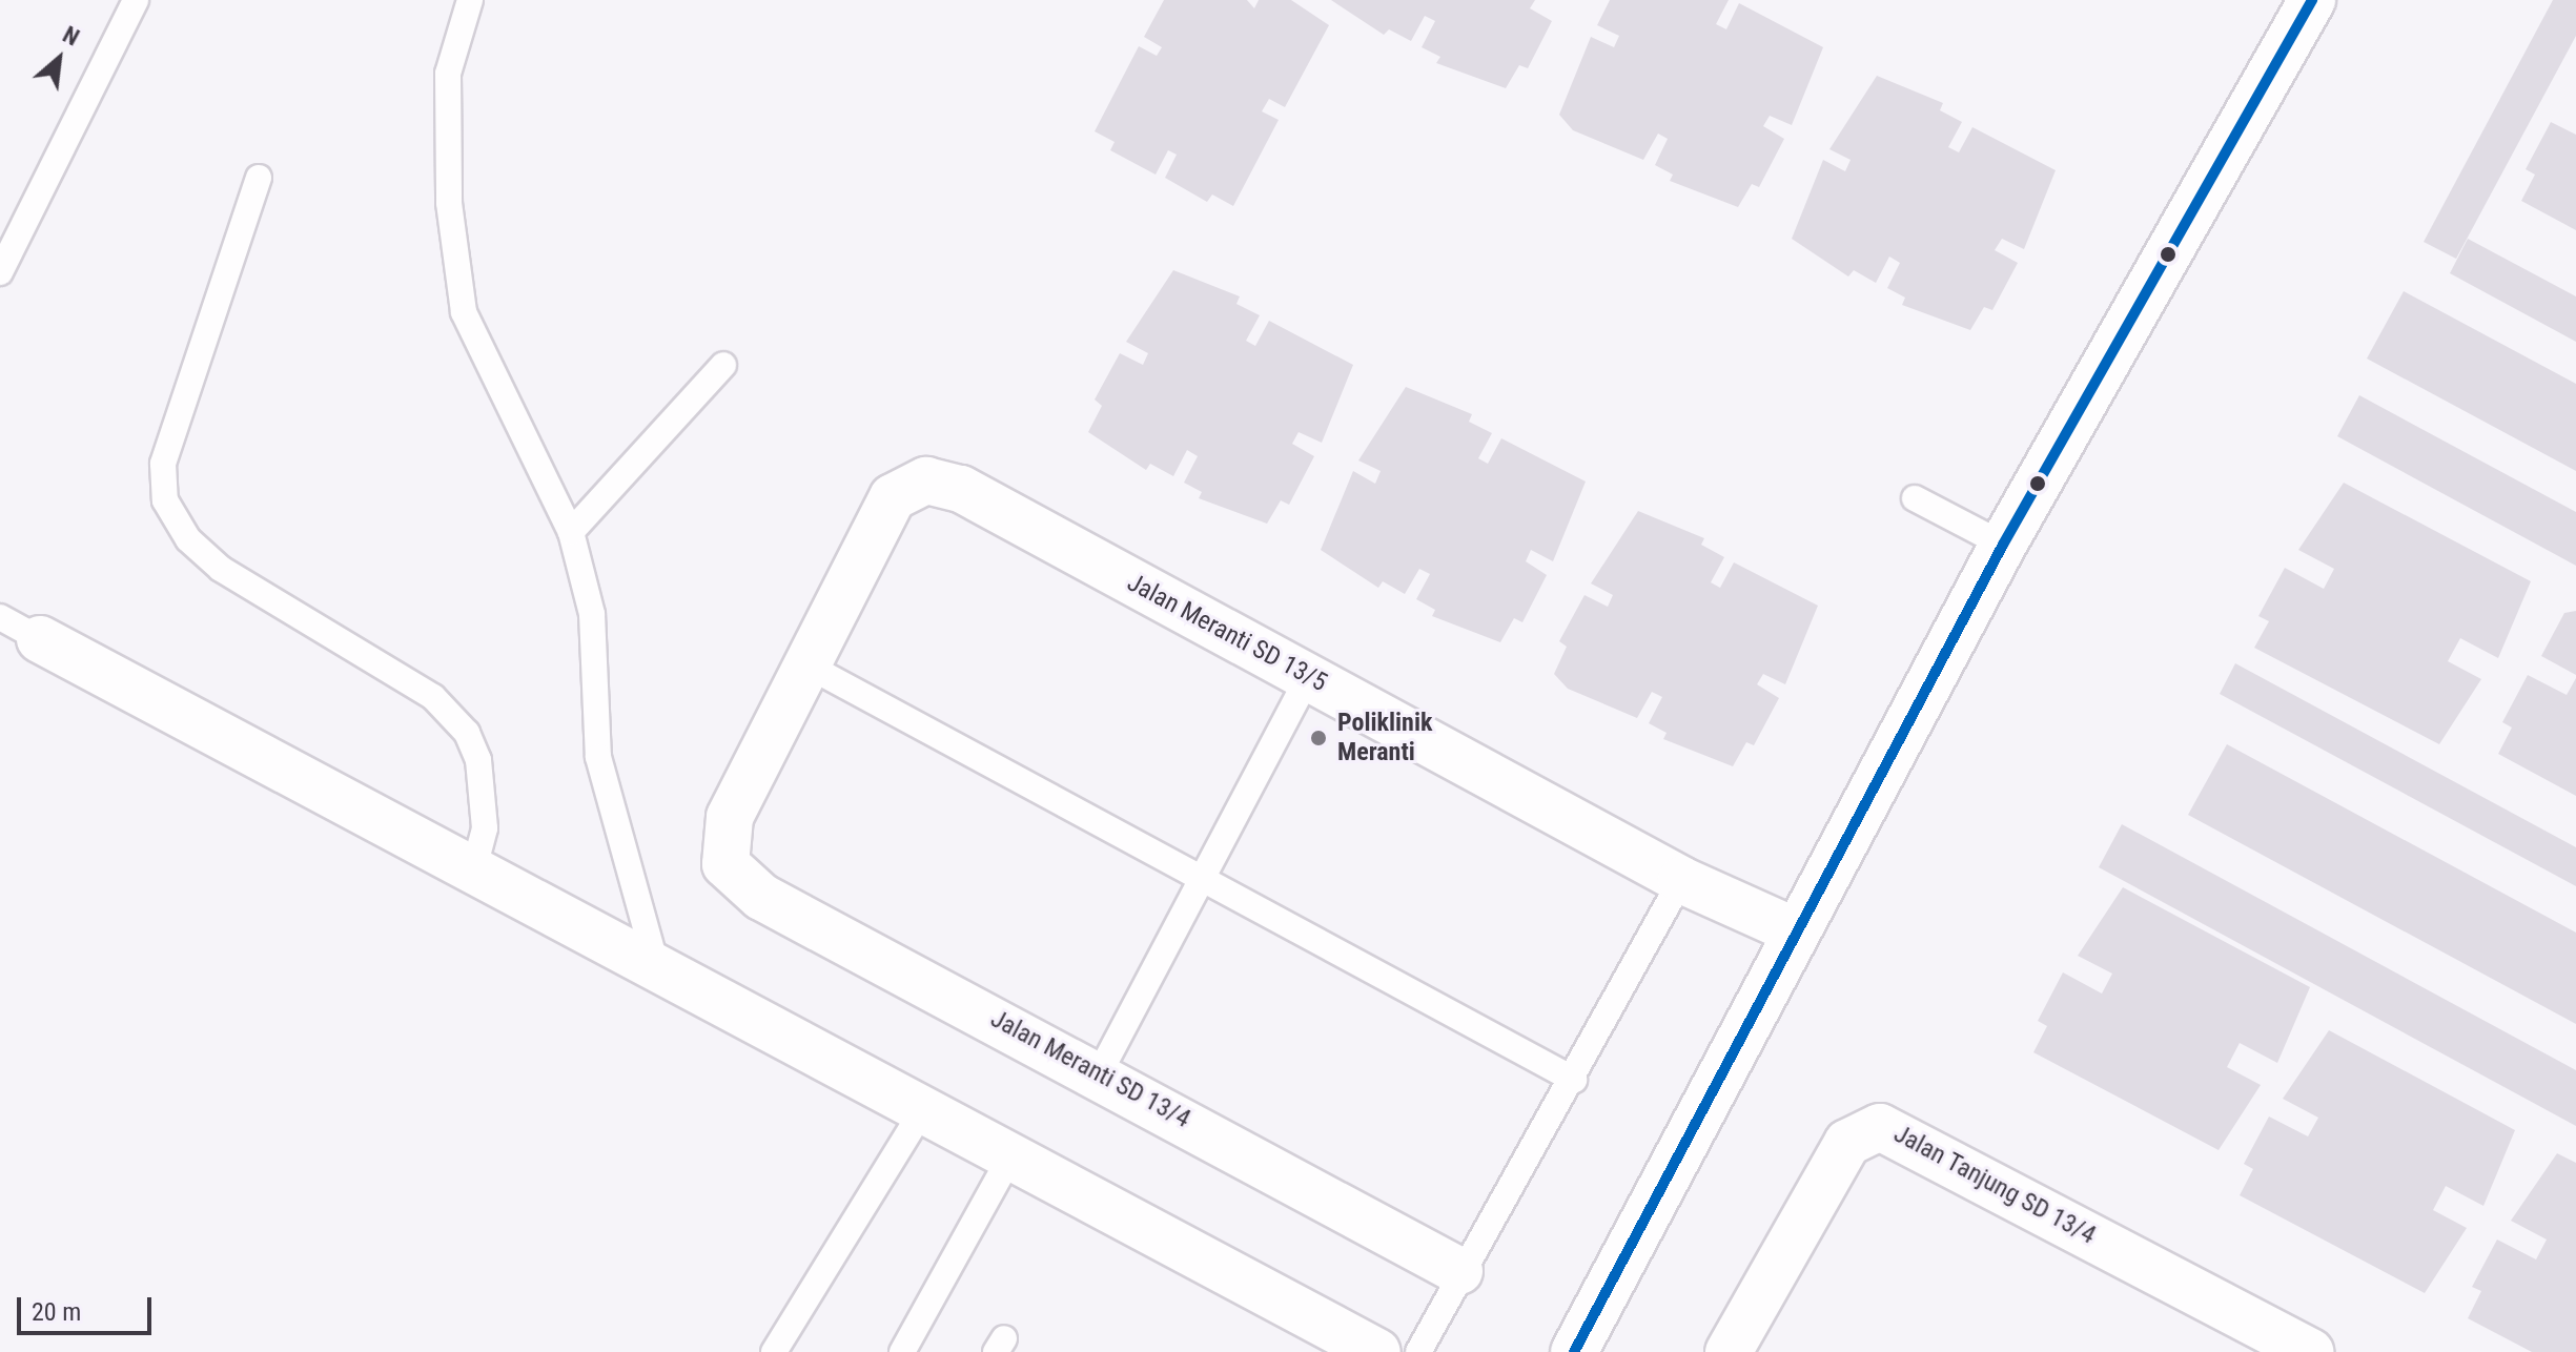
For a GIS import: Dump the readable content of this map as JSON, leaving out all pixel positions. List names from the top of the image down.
{
  "streets": {
    "street": ["Jalan Meranti SD 13/5", "Jalan Meranti SD 13/4", "Jalan Tanjung SD 13/4"]
  },
  "crossings": [
    ["Jalan Meranti SD 13/5", "Jalan Meranti SD 13/4"]
  ],
  "places": ["Poliklinik Meranti"],
  "scale_bar": "20 m",
  "north": "top right"
}
